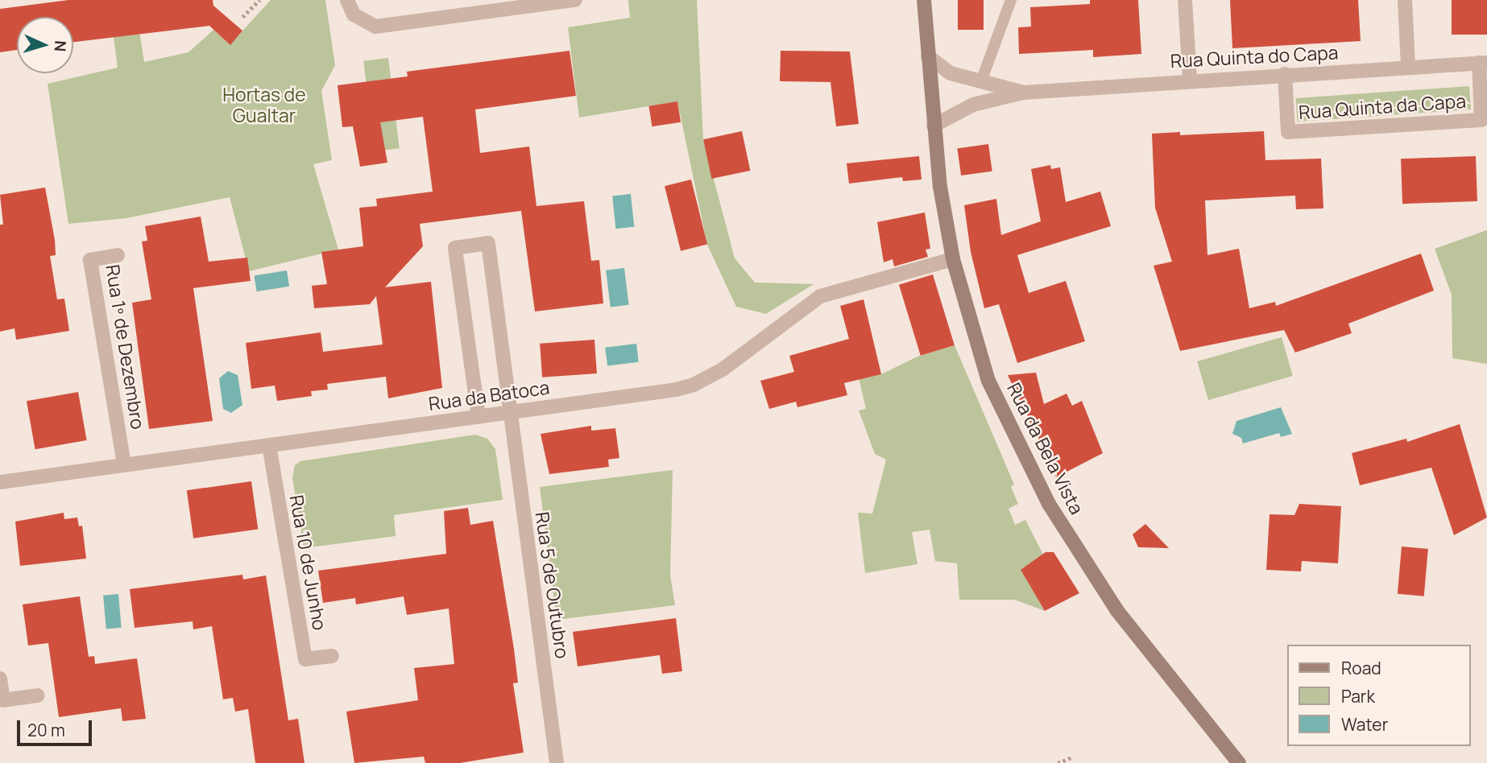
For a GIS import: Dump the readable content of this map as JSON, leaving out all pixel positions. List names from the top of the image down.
{
  "streets": {
    "main road": ["Rua da Bela Vista"],
    "street": [
      "Rua Quinta do Capa",
      "Rua Quinta da Capa",
      "Rua 1º de Dezembro",
      "Rua da Batoca",
      "Rua 10 de Junho",
      "Rua 5 de Outubro"
    ]
  },
  "crossings": [
    ["Rua Quinta do Capa", "Rua Quinta da Capa"],
    ["Rua 1º de Dezembro", "Rua da Batoca"],
    ["Rua da Batoca", "Rua da Bela Vista"],
    ["Rua da Batoca", "Rua 10 de Junho"],
    ["Rua da Batoca", "Rua 5 de Outubro"]
  ],
  "parks": ["Hortas de Gualtar"],
  "legend": ["Road", "Park", "Water"],
  "scale_bar": "20 m",
  "north": "right"
}
